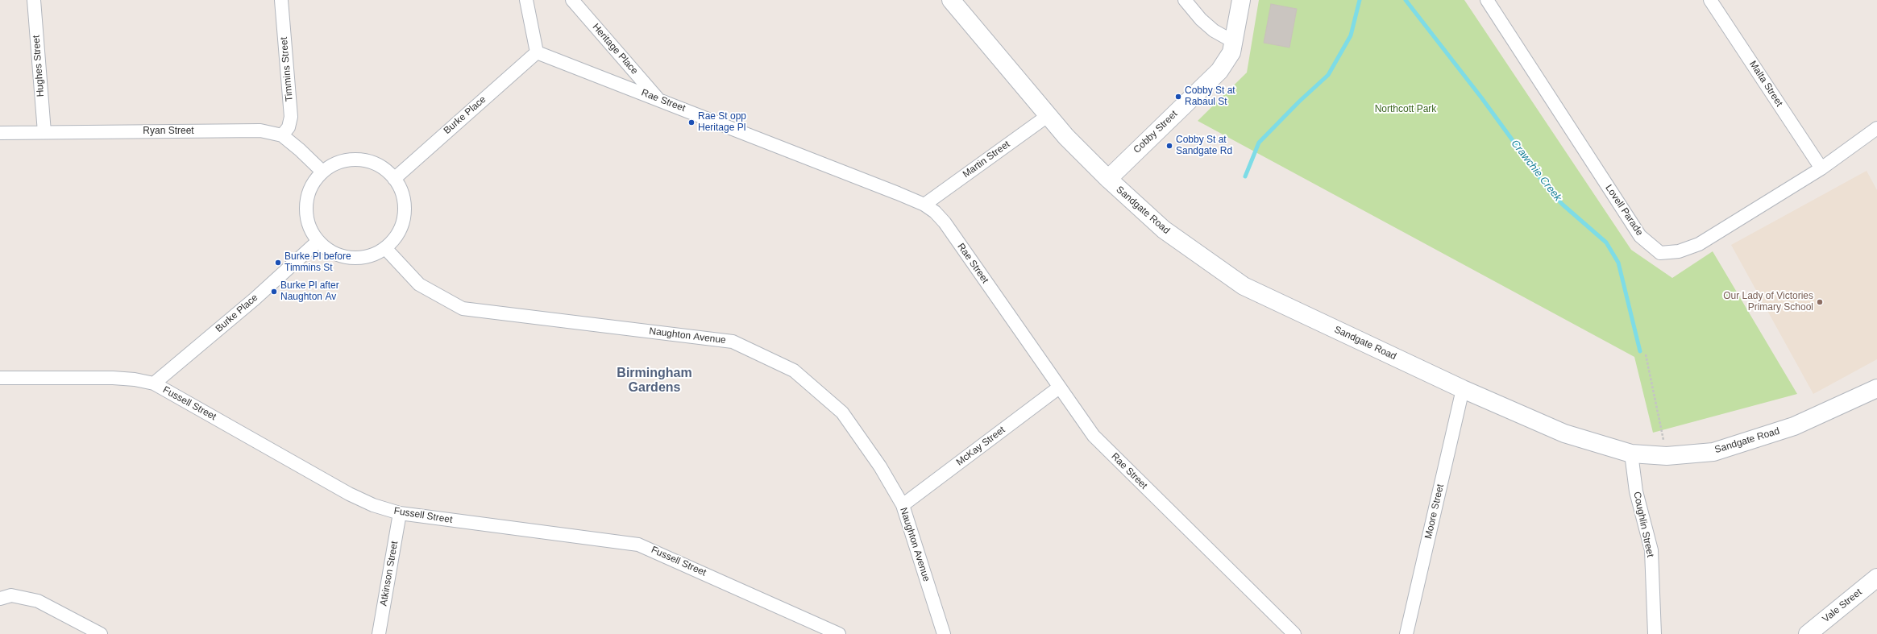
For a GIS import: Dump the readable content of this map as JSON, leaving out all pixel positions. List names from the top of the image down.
{
  "streets": {
    "main road": ["Cobby Street", "Sandgate Road", "Vale Street"],
    "street": [
      "Heritage Place",
      "Hughes Street",
      "Timmins Street",
      "Malta Street",
      "Rae Street",
      "Burke Place",
      "Ryan Street",
      "Martin Street",
      "Lovell Parade",
      "Naughton Avenue",
      "Fussell Street",
      "McKay Street",
      "Moore Street",
      "Coughlin Street",
      "Atkinson Street"
    ]
  },
  "crossings": [
    ["Heritage Place", "Rae Street"],
    ["Hughes Street", "Ryan Street"],
    ["Timmins Street", "Ryan Street"],
    ["Malta Street", "Lovell Parade"],
    ["Rae Street", "Burke Place"],
    ["Rae Street", "Martin Street"],
    ["Rae Street", "McKay Street"],
    ["Burke Place", "Ryan Street"],
    ["Burke Place", "Naughton Avenue"],
    ["Burke Place", "Fussell Street"],
    ["Ryan Street", "Naughton Avenue"],
    ["Cobby Street", "Sandgate Road"],
    ["Martin Street", "Sandgate Road"],
    ["Sandgate Road", "Moore Street"],
    ["Sandgate Road", "Coughlin Street"],
    ["Naughton Avenue", "McKay Street"],
    ["Fussell Street", "Atkinson Street"]
  ],
  "districts": ["Birmingham Gardens"],
  "water": ["Crawchie Creek"],
  "parks": ["Northcott Park"],
  "places": [
    "Cobby St at Rabaul St",
    "Rae St opp Heritage Pl",
    "Cobby St at Sandgate Rd",
    "Burke Pl before Timmins St",
    "Burke Pl after Naughton Av",
    "Our Lady of Victories Primary School"
  ]
}
